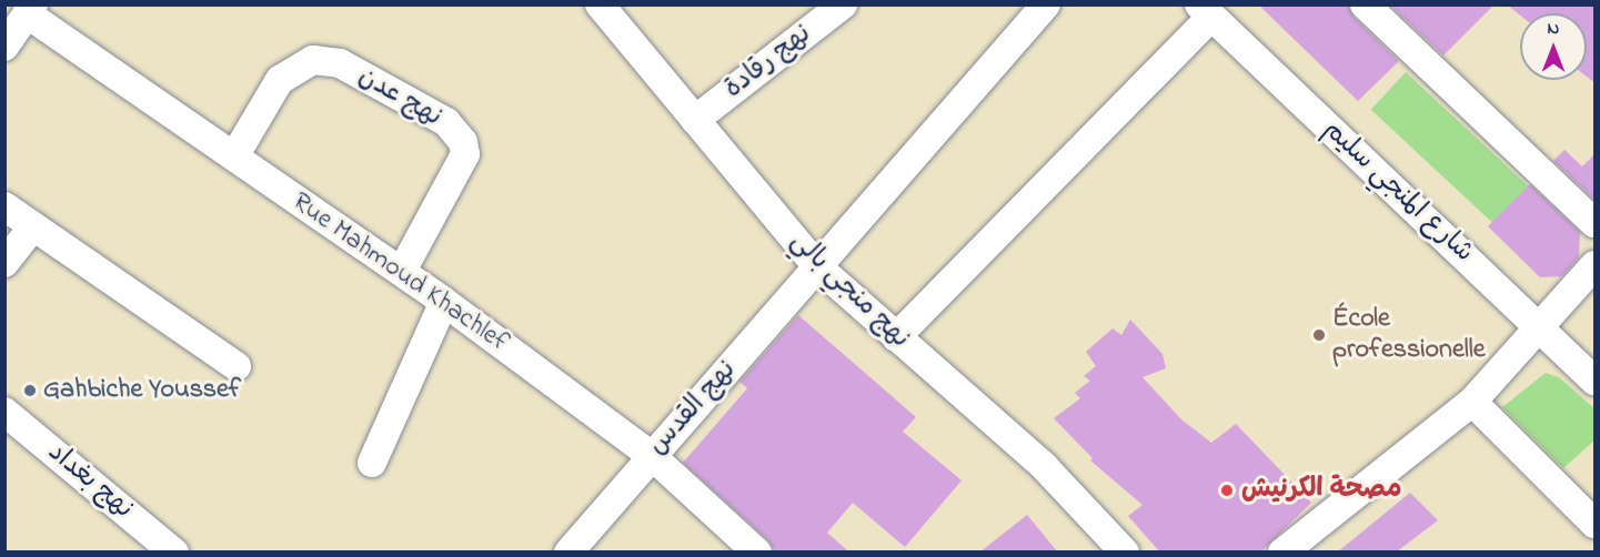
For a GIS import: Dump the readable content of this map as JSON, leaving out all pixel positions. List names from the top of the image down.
{
  "streets": {
    "street": [
      "نهج رقادة",
      "نهج عدن",
      "شارع المنجي سليم",
      "Rue Mahmoud Khachlef",
      "نهج منجي بالي",
      "نهج القدس",
      "نهج بغداد"
    ]
  },
  "crossings": [
    ["نهج رقادة", "نهج منجي بالي"],
    ["نهج عدن", "Rue Mahmoud Khachlef"],
    ["Rue Mahmoud Khachlef", "نهج القدس"],
    ["نهج منجي بالي", "نهج القدس"]
  ],
  "places": ["École professionelle", "Gahbiche Youssef", "مصحة الكرنيش"],
  "north": "top"
}
